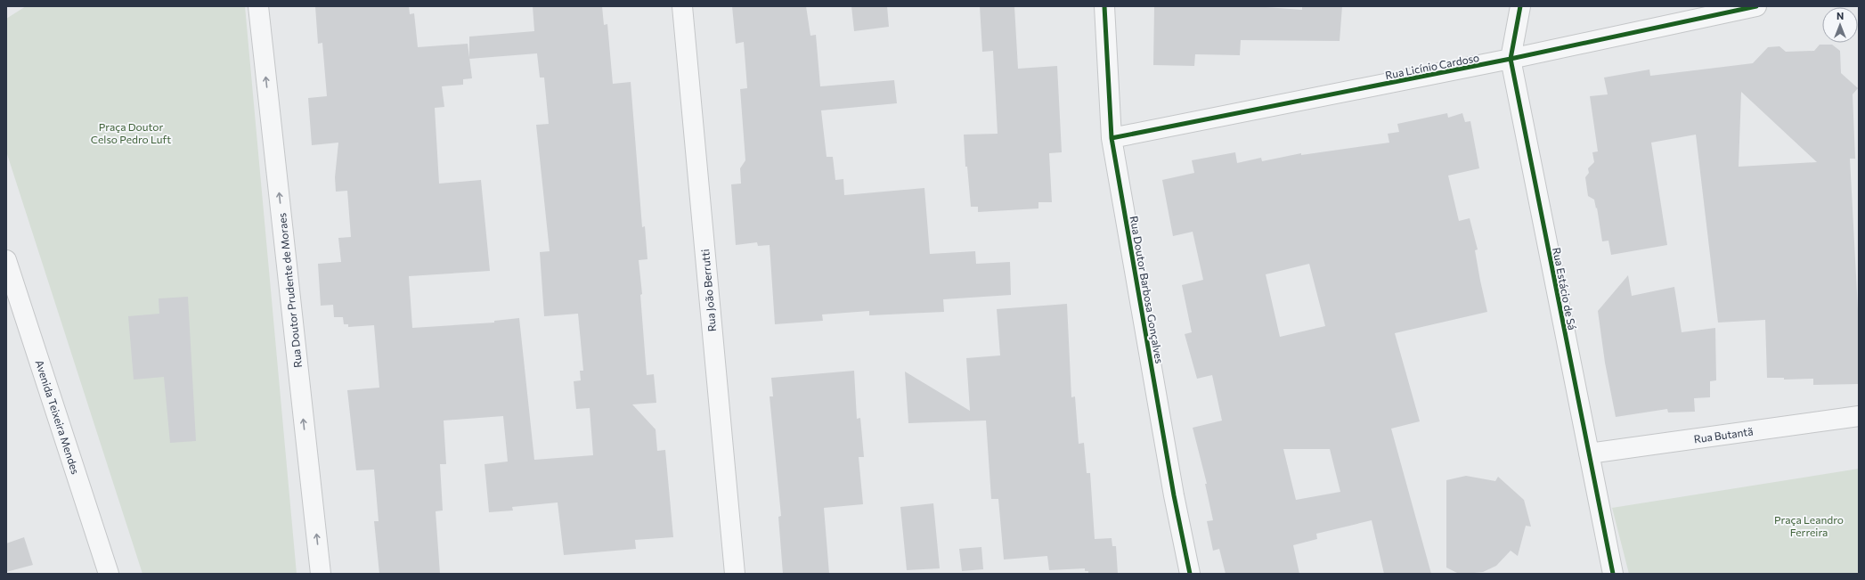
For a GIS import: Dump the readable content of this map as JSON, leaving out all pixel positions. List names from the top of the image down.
{
  "streets": {
    "street": [
      "Rua Licínio Cardoso",
      "Rua Estácio de Sá",
      "Rua Doutor Barbosa Gonçalves",
      "Rua Doutor Prudente de Moraes",
      "Rua João Berrutti",
      "Avenida Teixeira Mendes",
      "Rua Butantã"
    ]
  },
  "crossings": [
    ["Rua Licínio Cardoso", "Rua Estácio de Sá"],
    ["Rua Licínio Cardoso", "Rua Doutor Barbosa Gonçalves"],
    ["Rua Estácio de Sá", "Rua Butantã"]
  ],
  "one_way": ["Rua Doutor Prudente de Moraes"],
  "parks": ["Praça Doutor Celso Pedro Luft", "Praça Leandro Ferreira"],
  "north": "top"
}
